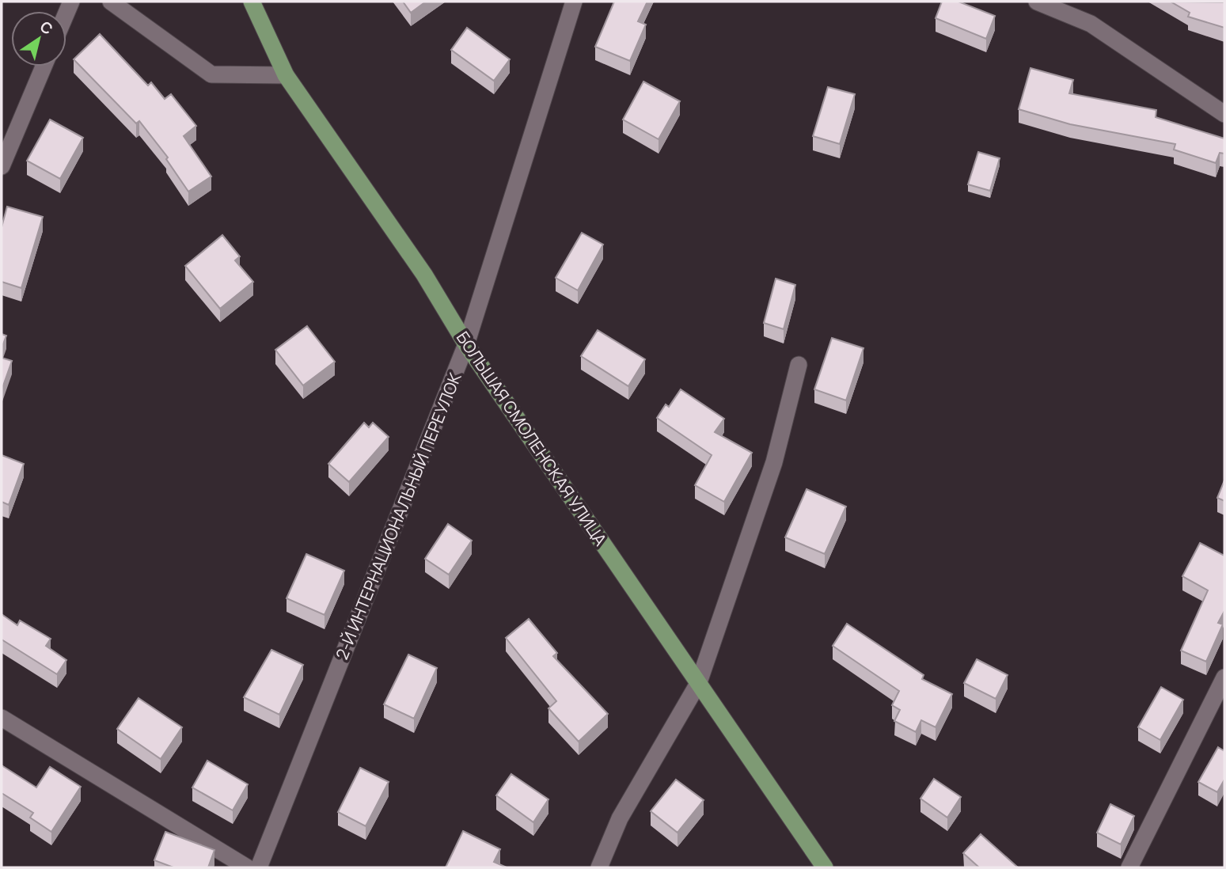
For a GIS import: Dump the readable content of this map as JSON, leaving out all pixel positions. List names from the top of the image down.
{
  "streets": {
    "main road": ["БОЛЬШАЯ СМОЛЕНСКАЯ УЛИЦА"],
    "street": ["2-Й ИНТЕРНАЦИОНАЛЬНЫЙ ПЕРЕУЛОК"]
  },
  "crossings": [
    ["БОЛЬШАЯ СМОЛЕНСКАЯ УЛИЦА", "2-Й ИНТЕРНАЦИОНАЛЬНЫЙ ПЕРЕУЛОК"]
  ],
  "north": "top right"
}
